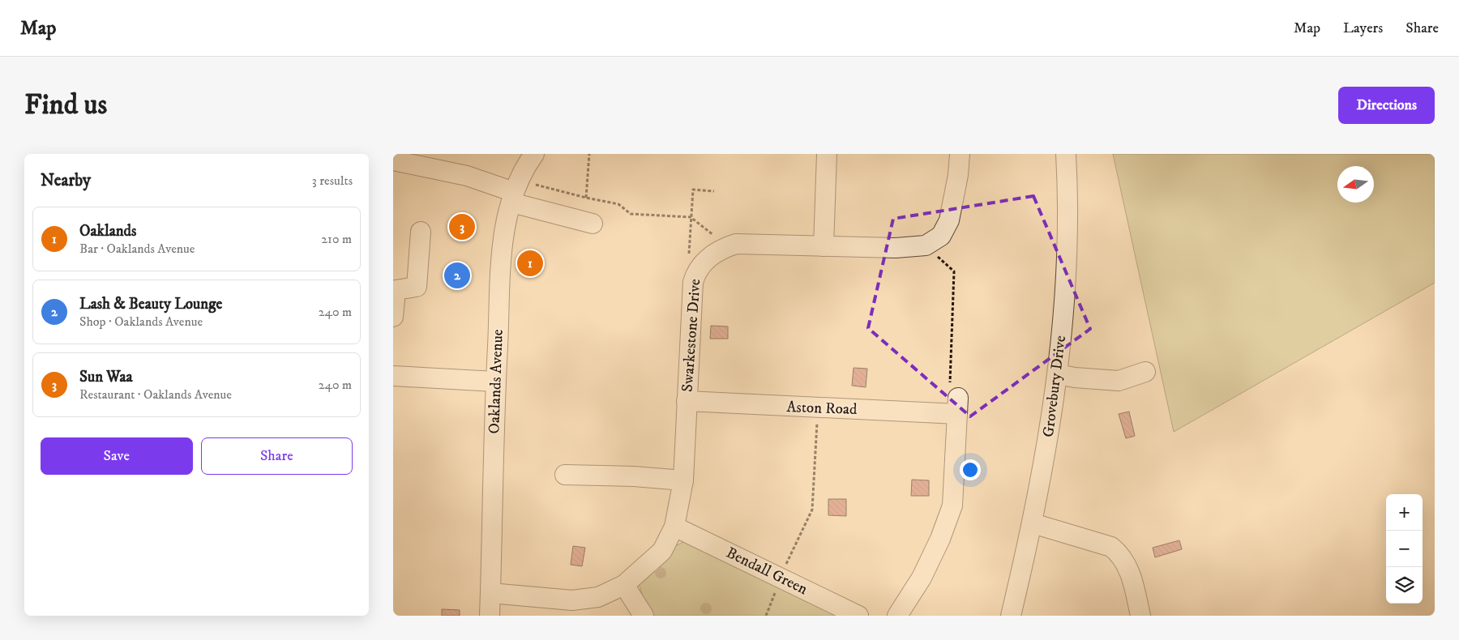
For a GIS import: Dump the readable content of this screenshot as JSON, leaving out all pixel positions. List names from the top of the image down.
{
  "streets": {
    "street": [
      "Swarkestone Drive",
      "Oaklands Avenue",
      "Grovebury Drive",
      "Aston Road",
      "Bendall Green"
    ]
  },
  "crossings": [
    ["Swarkestone Drive", "Oaklands Avenue"],
    ["Swarkestone Drive", "Aston Road"],
    ["Swarkestone Drive", "Bendall Green"]
  ],
  "north": "left",
  "page": {
    "header": "Map",
    "nav": ["Map", "Layers", "Share"],
    "buttons": [
      "Directions",
      ["Save", "Share"]
    ],
    "title": "Find us",
    "heading": ["Nearby", "3 results"],
    "list": [
      {
        "mark": "1",
        "name": "Oaklands",
        "note": "Bar · Oaklands Avenue",
        "value": "210 m"
      },
      {
        "mark": "2",
        "name": "Lash & Beauty Lounge",
        "note": "Shop · Oaklands Avenue",
        "value": "240 m"
      },
      {
        "mark": "3",
        "name": "Sun Waa",
        "note": "Restaurant · Oaklands Avenue",
        "value": "240 m"
      }
    ],
    "pins": ["3", "1", "2"],
    "map_buttons": ["+", "−"]
  }
}
